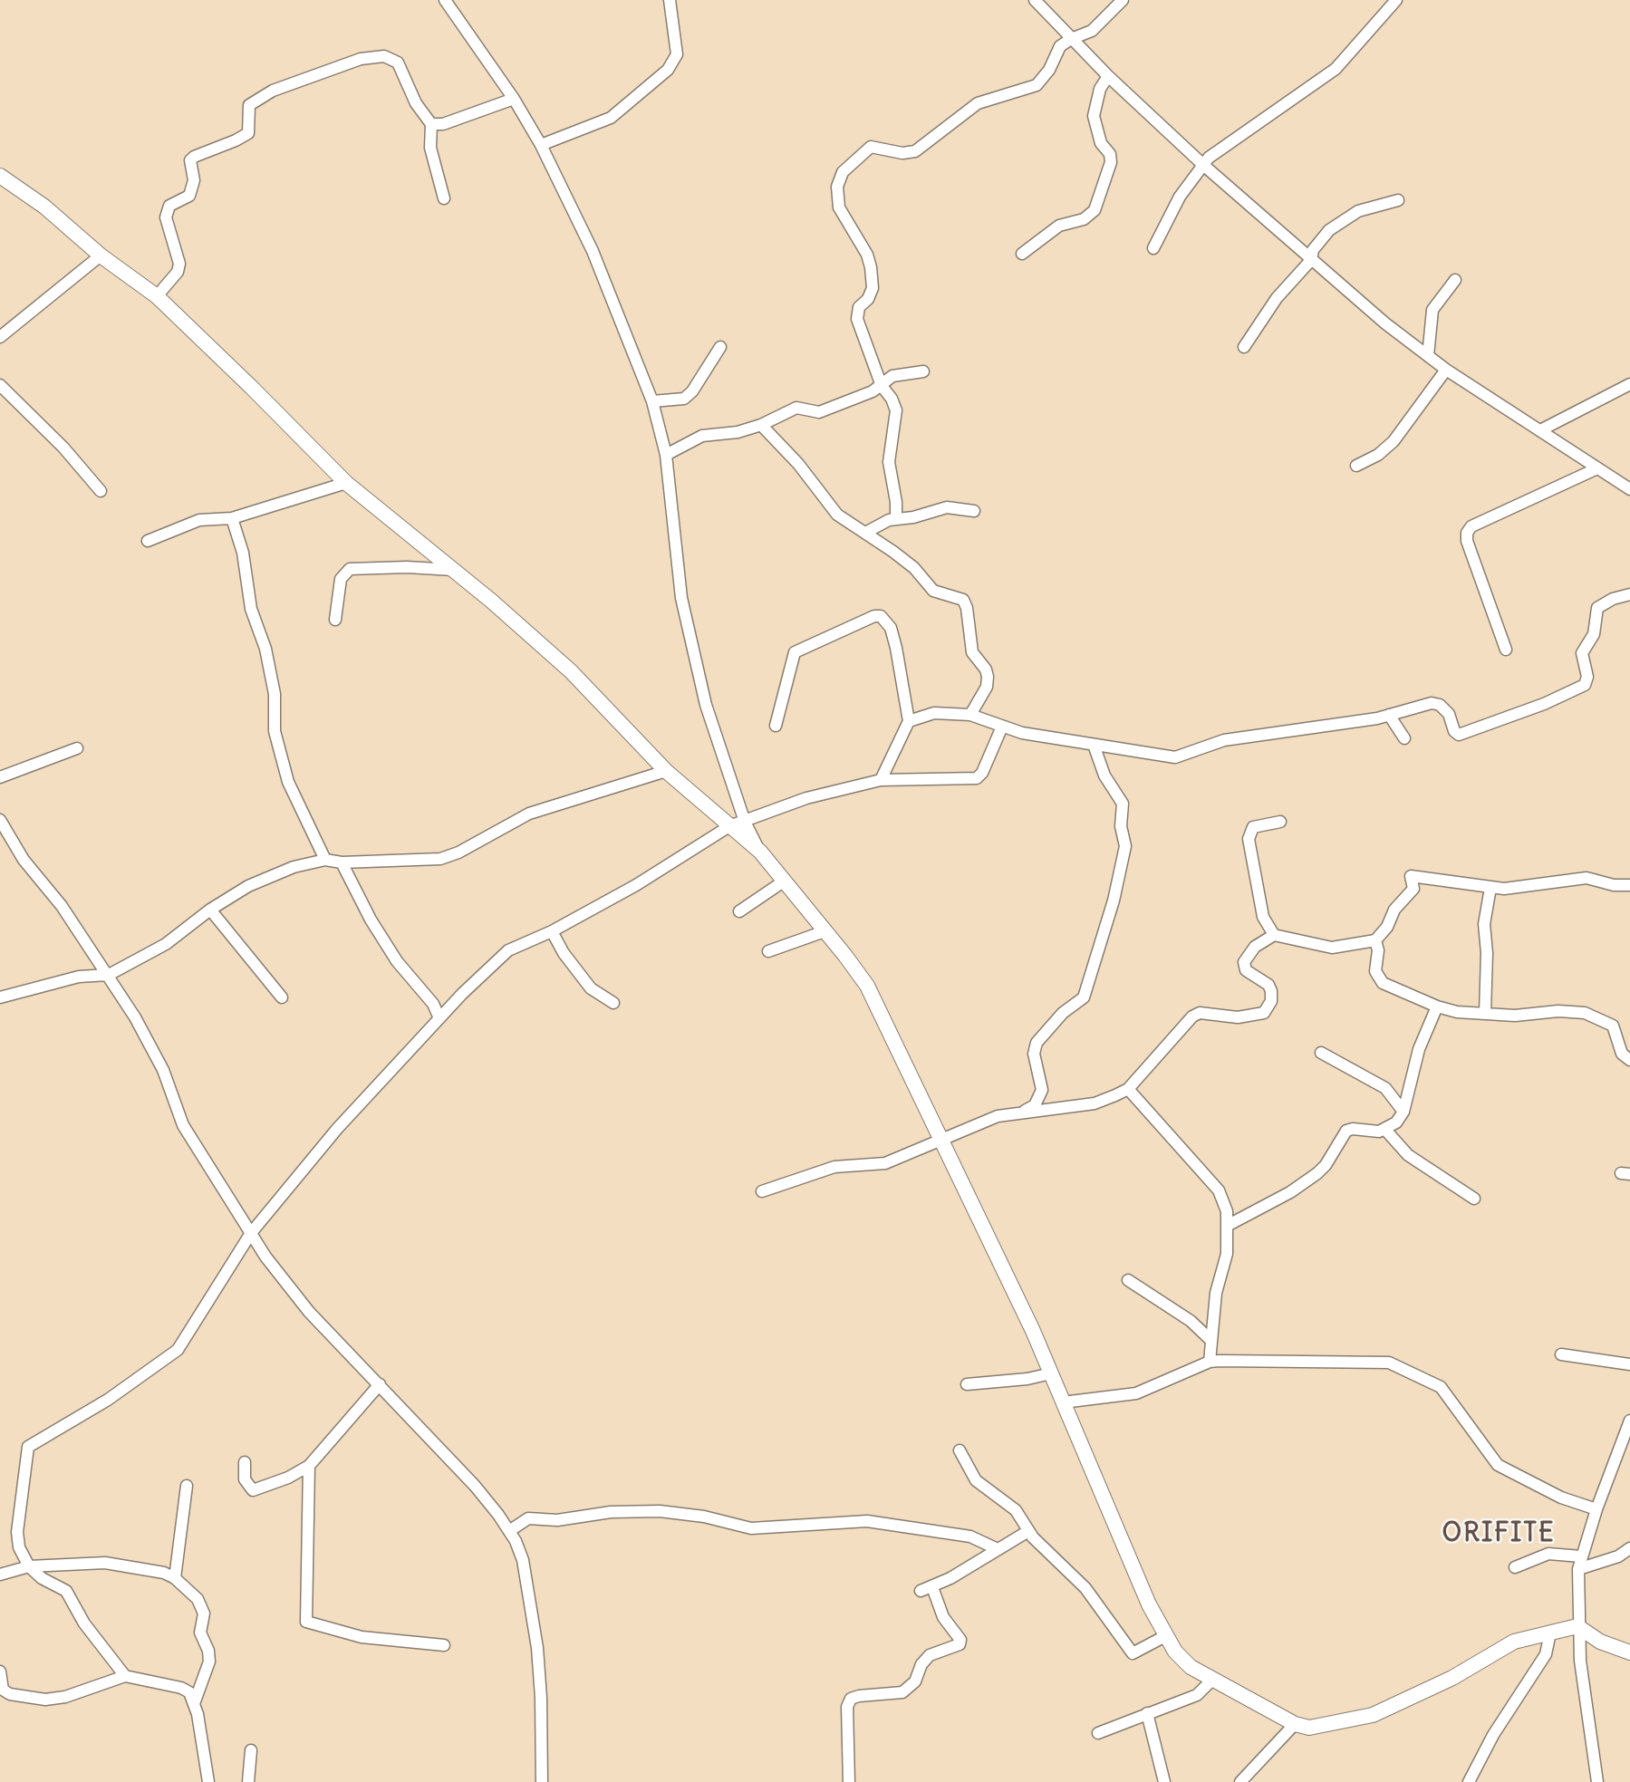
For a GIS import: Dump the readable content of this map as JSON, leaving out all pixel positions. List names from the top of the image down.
{
  "districts": ["ORIFITE"]
}
